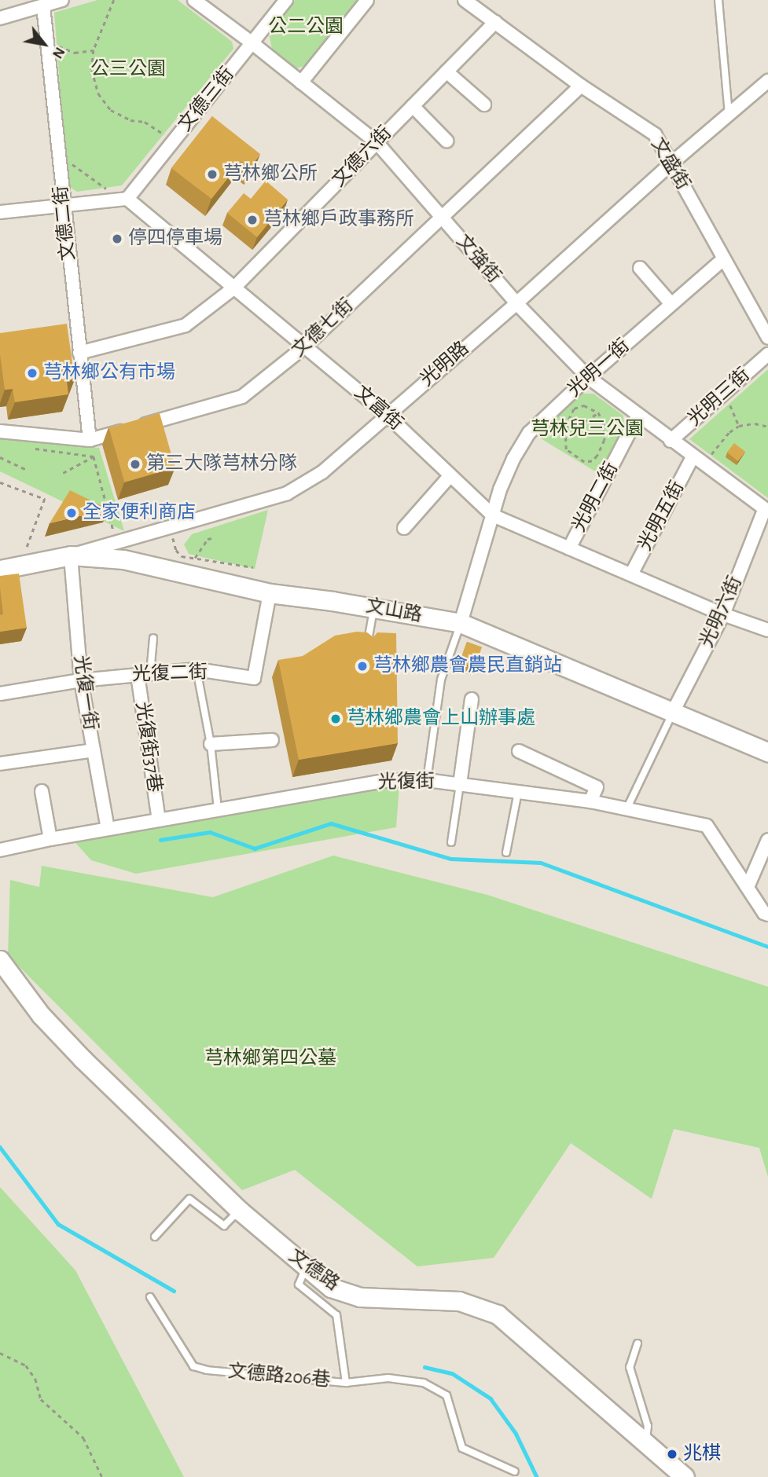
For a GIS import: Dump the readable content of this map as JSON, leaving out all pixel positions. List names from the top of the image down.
{
  "streets": {
    "main road": ["文山路", "文德路"],
    "street": [
      "文德三街",
      "文德六街",
      "文盛街",
      "文德二街",
      "文強街",
      "文德七街",
      "光明路",
      "光明一街",
      "光明三街",
      "文富街",
      "光明二街",
      "光明五街",
      "光明六街",
      "光復二街",
      "光復一街",
      "光復街37巷",
      "光復街"
    ],
    "lane": ["文德路206巷"]
  },
  "crossings": [
    ["文德三街", "文強街"],
    ["文德三街", "文富街"],
    ["文德六街", "文盛街"],
    ["文德六街", "文德二街"],
    ["文德六街", "文強街"],
    ["文德六街", "文富街"],
    ["文盛街", "文德七街"],
    ["文盛街", "光明路"],
    ["文盛街", "光明一街"],
    ["文德二街", "文德七街"],
    ["文強街", "文德七街"],
    ["文強街", "光明路"],
    ["文強街", "光明一街"],
    ["文強街", "光明三街"],
    ["文強街", "光明二街"],
    ["文強街", "光明五街"],
    ["文強街", "光明六街"],
    ["文德七街", "文富街"],
    ["光明路", "文富街"],
    ["光明路", "文山路"],
    ["光明路", "光復一街"],
    ["光明一街", "文富街"],
    ["光明一街", "文山路"],
    ["文富街", "光明二街"],
    ["文富街", "光明五街"],
    ["文富街", "光明六街"],
    ["文山路", "光明六街"],
    ["文山路", "光復二街"],
    ["文山路", "光復一街"],
    ["光復二街", "光復一街"],
    ["光復二街", "光復街37巷"],
    ["光復一街", "光復街"],
    ["光復街37巷", "光復街"],
    ["文德路", "文德路206巷"]
  ],
  "parks": [
    "公二公園",
    "公三公園",
    "芎林兒三公園",
    "芎林鄉第四公墓"
  ],
  "places": [
    "芎林鄉公所",
    "芎林鄉戶政事務所",
    "停四停車場",
    "芎林鄉公有市場",
    "第三大隊芎林分隊",
    "全家便利商店",
    "芎林鄉農會農民直銷站",
    "芎林鄉農會上山辦事處",
    "兆棋"
  ],
  "north": "bottom right"
}
